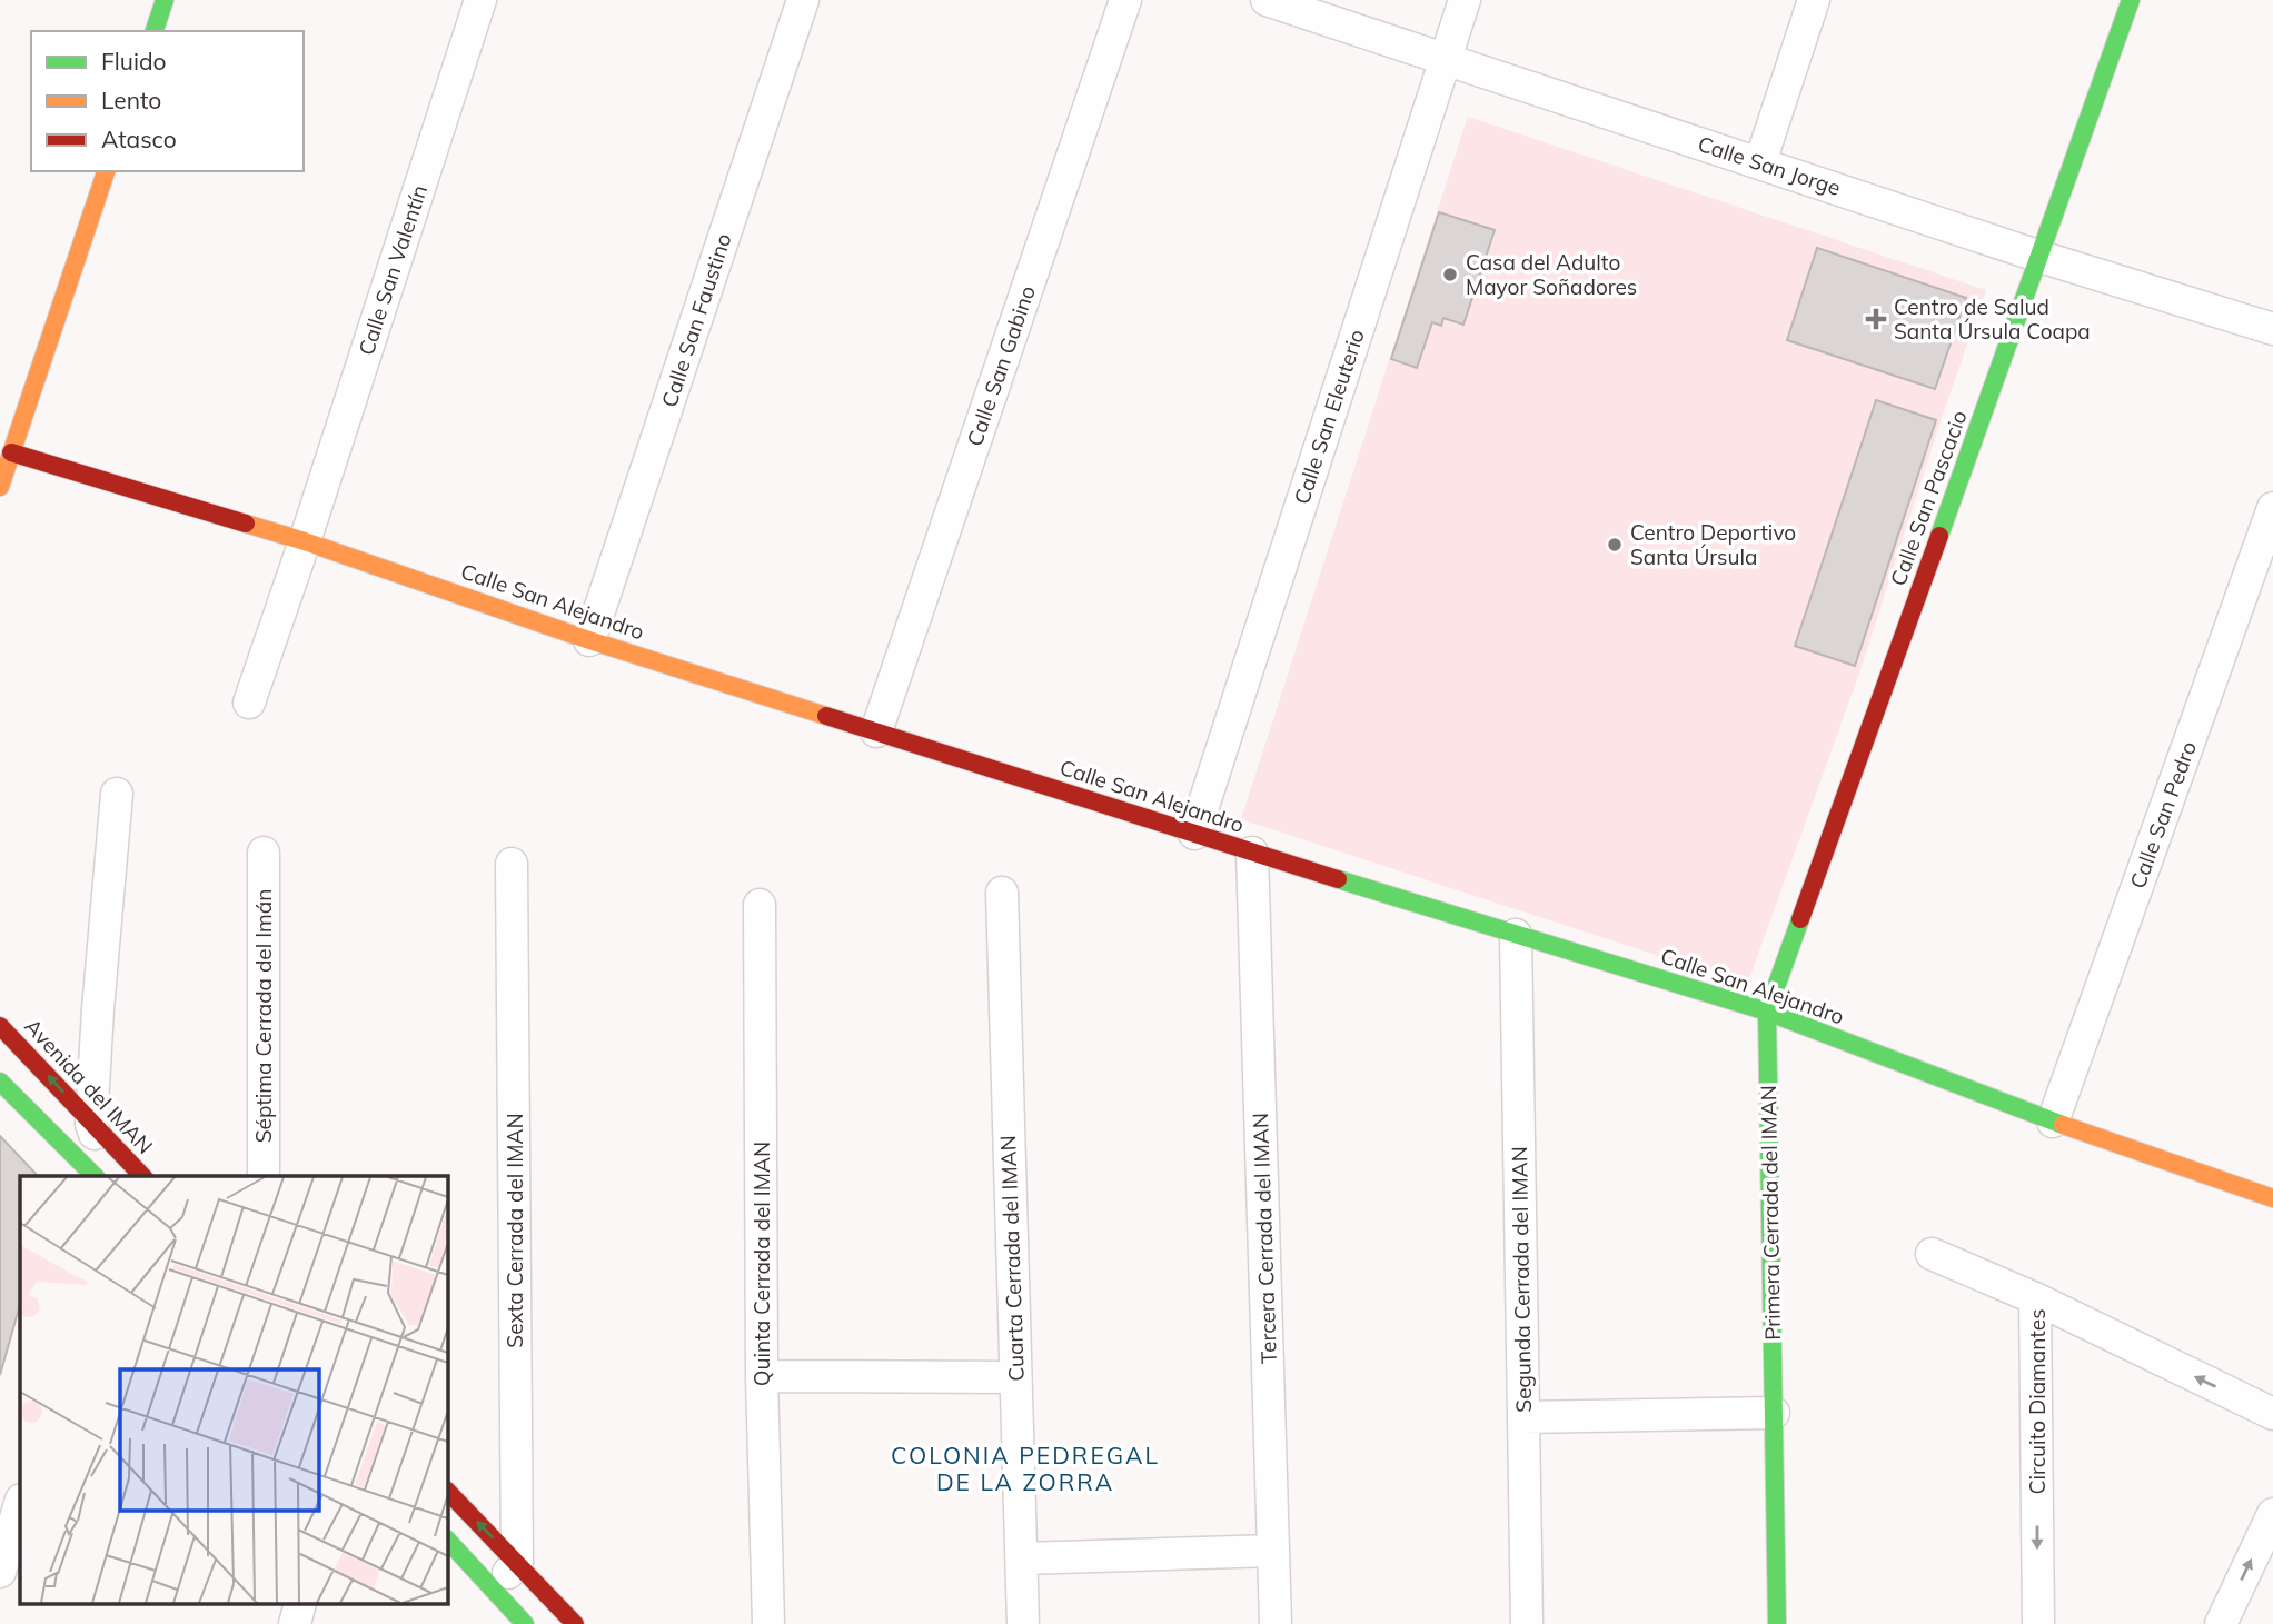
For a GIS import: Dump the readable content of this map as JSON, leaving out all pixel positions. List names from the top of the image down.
{
  "streets": {
    "street": [
      "Calle San Jorge",
      "Calle San Valentín",
      "Calle San Faustino",
      "Calle San Gabino",
      "Calle San Eleuterio",
      "Calle San Pascacio",
      "Calle San Alejandro",
      "Calle San Pedro",
      "Séptima Cerrada del Imán",
      "Avenida del IMAN",
      "Primera Cerrada del IMAN",
      "Sexta Cerrada del IMAN",
      "Tercera Cerrada del IMAN",
      "Cuarta Cerrada del IMAN",
      "Quinta Cerrada del IMAN",
      "Segunda Cerrada del IMAN",
      "Circuito Diamantes"
    ]
  },
  "crossings": [
    ["Calle San Jorge", "Calle San Eleuterio"],
    ["Calle San Jorge", "Calle San Pascacio"],
    ["Calle San Valentín", "Calle San Alejandro"],
    ["Calle San Faustino", "Calle San Alejandro"],
    ["Calle San Gabino", "Calle San Alejandro"],
    ["Calle San Eleuterio", "Calle San Alejandro"],
    ["Calle San Pascacio", "Calle San Alejandro"],
    ["Calle San Pascacio", "Primera Cerrada del IMAN"],
    ["Calle San Alejandro", "Calle San Pedro"],
    ["Calle San Alejandro", "Primera Cerrada del IMAN"],
    ["Calle San Alejandro", "Tercera Cerrada del IMAN"],
    ["Calle San Alejandro", "Segunda Cerrada del IMAN"]
  ],
  "districts": ["COLONIA PEDREGAL DE LA ZORRA"],
  "places": {
    "other": ["Casa del Adulto Mayor Soñadores", "Centro Deportivo Santa Úrsula"],
    "health": ["Centro de Salud Santa Úrsula Coapa"]
  },
  "legend": ["Fluido", "Lento", "Atasco"]
}
